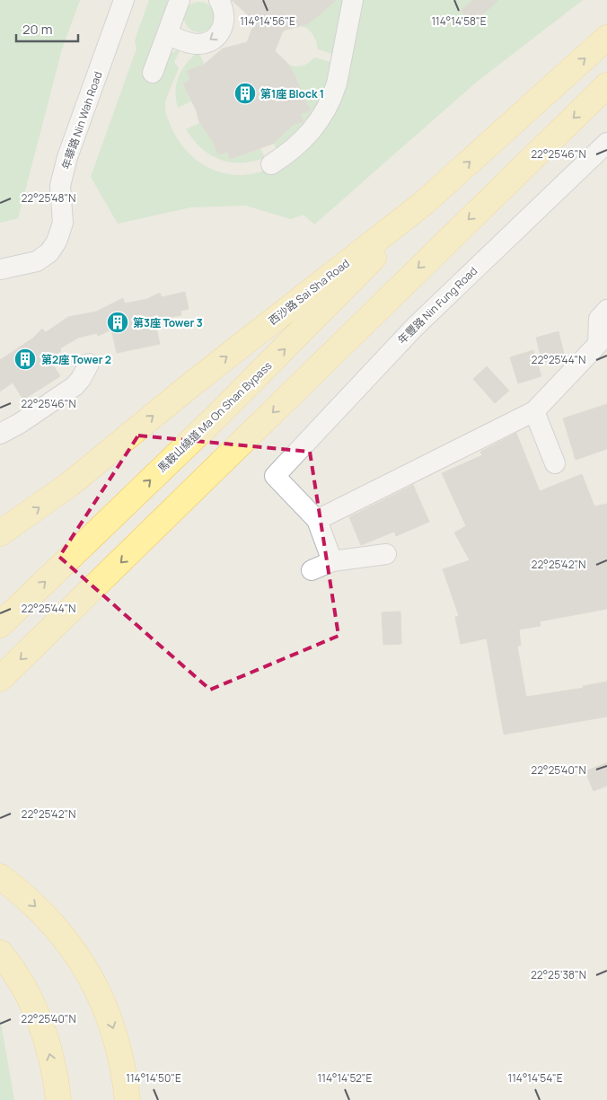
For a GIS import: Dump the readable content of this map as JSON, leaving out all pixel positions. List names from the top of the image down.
{
  "streets": {
    "main road": ["西沙路 Sai Sha Road", "馬鞍山繞道 Ma On Shan Bypass"],
    "street": ["年華路 Nin Wah Road", "年豐路 Nin Fung Road"]
  },
  "crossings": [
    ["西沙路 Sai Sha Road", "馬鞍山繞道 Ma On Shan Bypass"]
  ],
  "places": {
    "building": ["第1座 Block 1", "第3座 Tower 3", "第2座 Tower 2"]
  },
  "scale_bar": "20 m",
  "coordinates": [
    "114°14'56\"E",
    "114°14'58\"E",
    "22°25'46\"N",
    "22°25'48\"N",
    "22°25'44\"N",
    "22°25'42\"N",
    "22°25'40\"N",
    "22°25'38\"N",
    "114°14'50\"E",
    "114°14'52\"E",
    "114°14'54\"E"
  ]
}
